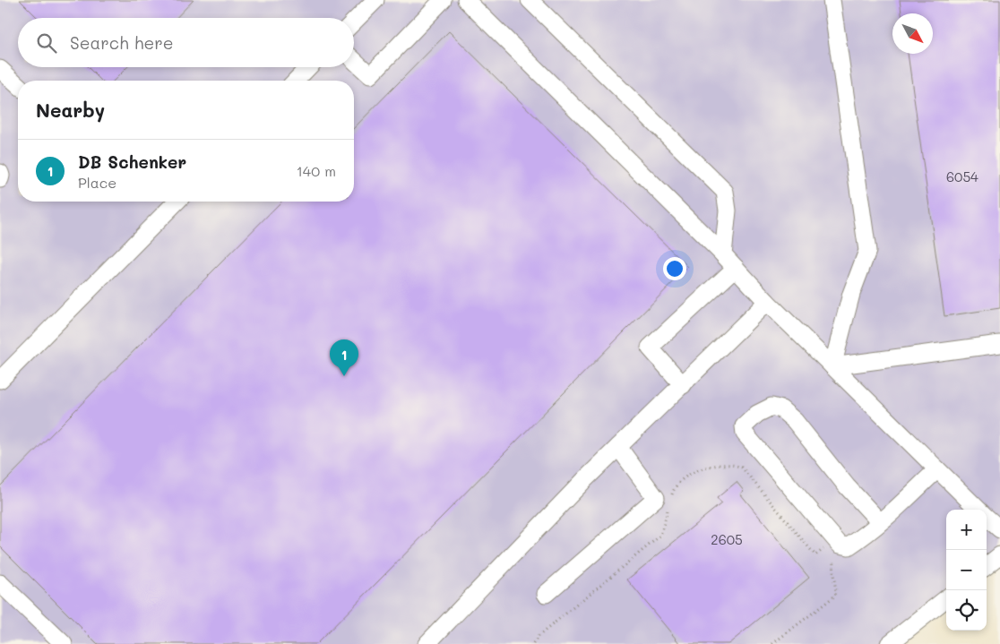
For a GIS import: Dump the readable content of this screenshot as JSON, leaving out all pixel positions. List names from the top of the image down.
{
  "house_numbers": ["6054", "2605"],
  "north": "bottom right",
  "page": {
    "search": "Search here",
    "heading": "Nearby",
    "list": [
      {
        "mark": "1",
        "name": "DB Schenker",
        "note": "Place",
        "value": "140 m"
      }
    ],
    "pins": "1",
    "map_buttons": ["+", "−"]
  }
}
